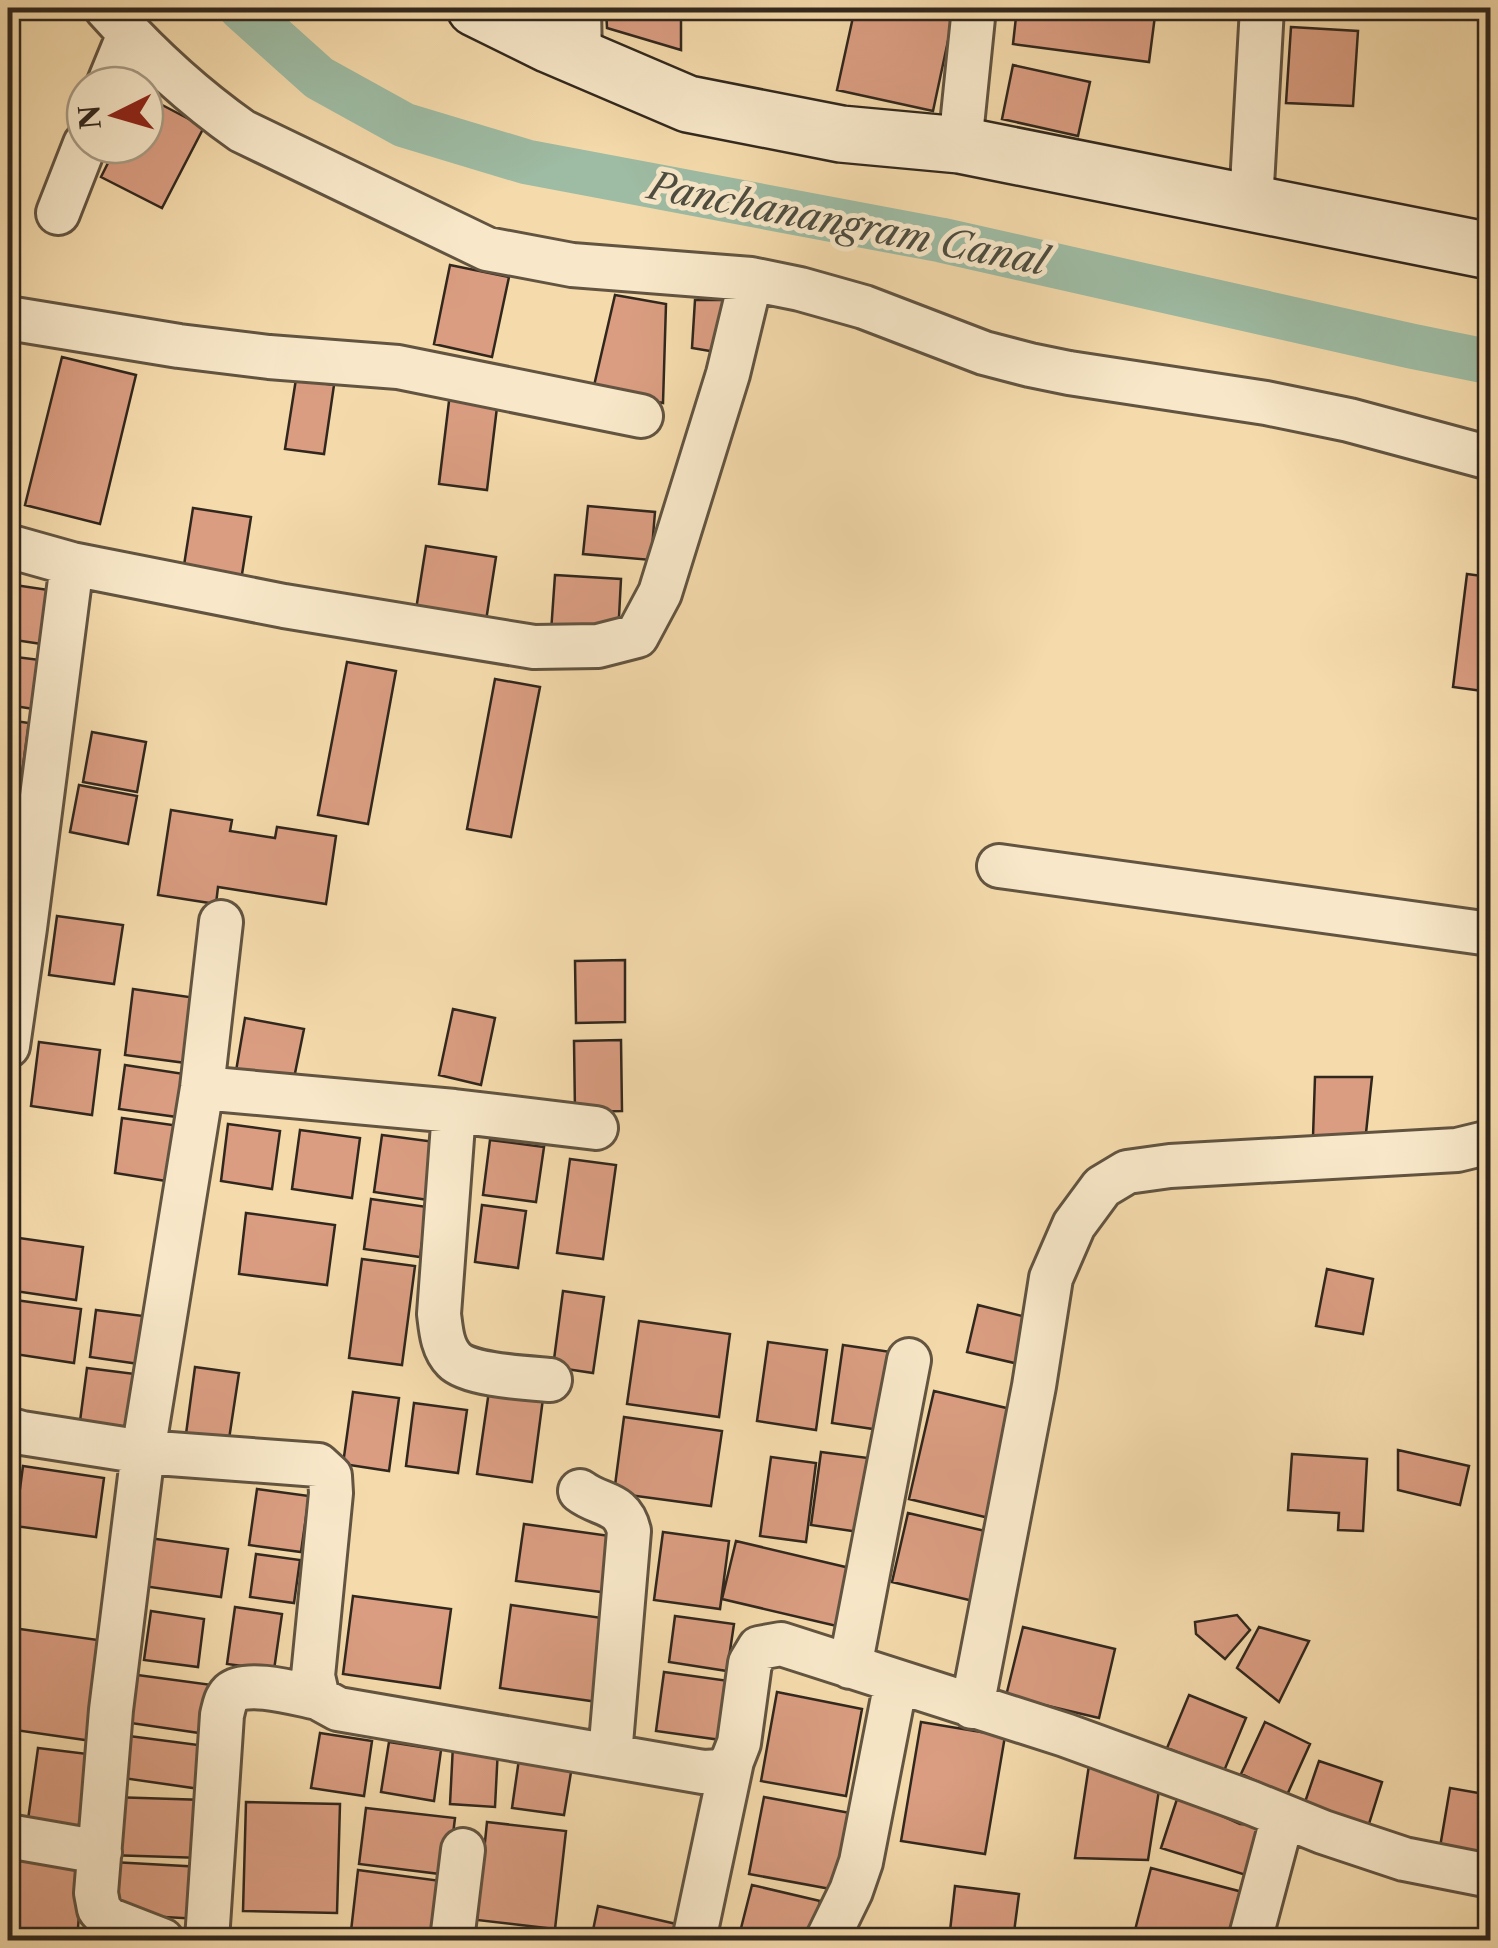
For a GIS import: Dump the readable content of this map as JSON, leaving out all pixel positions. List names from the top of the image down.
{
  "water": ["Panchanangram Canal"],
  "north": "left"
}
